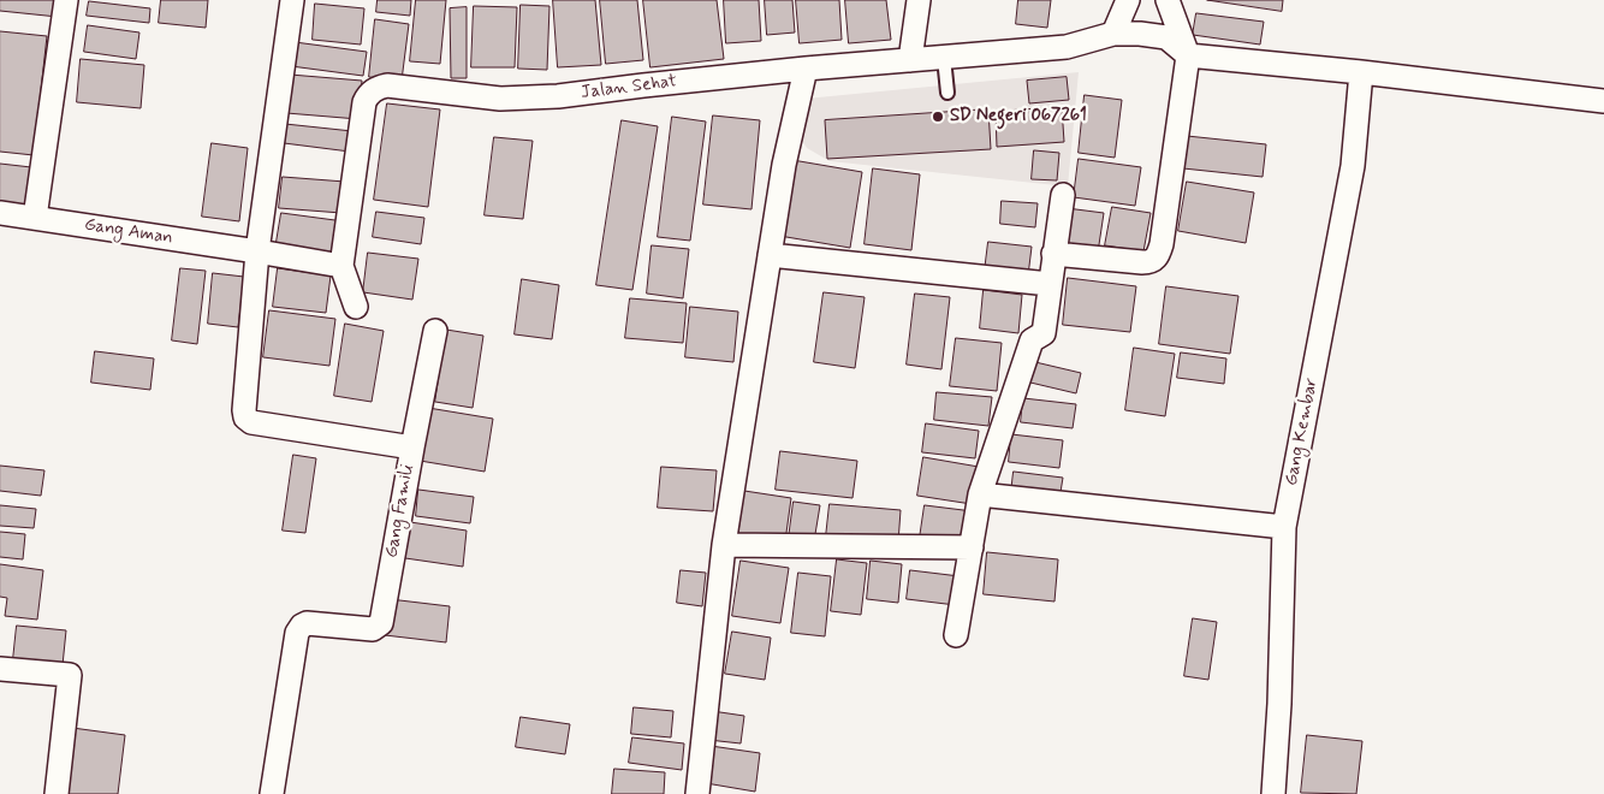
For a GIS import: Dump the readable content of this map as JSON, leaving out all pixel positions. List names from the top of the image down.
{
  "streets": {
    "street": [
      "Jalan Sehat",
      "Gang Aman",
      "Gang Kembar",
      "Gang Famili"
    ]
  },
  "crossings": [
    ["Gang Aman", "Gang Famili"]
  ],
  "places": ["SD Negeri 067261"]
}
